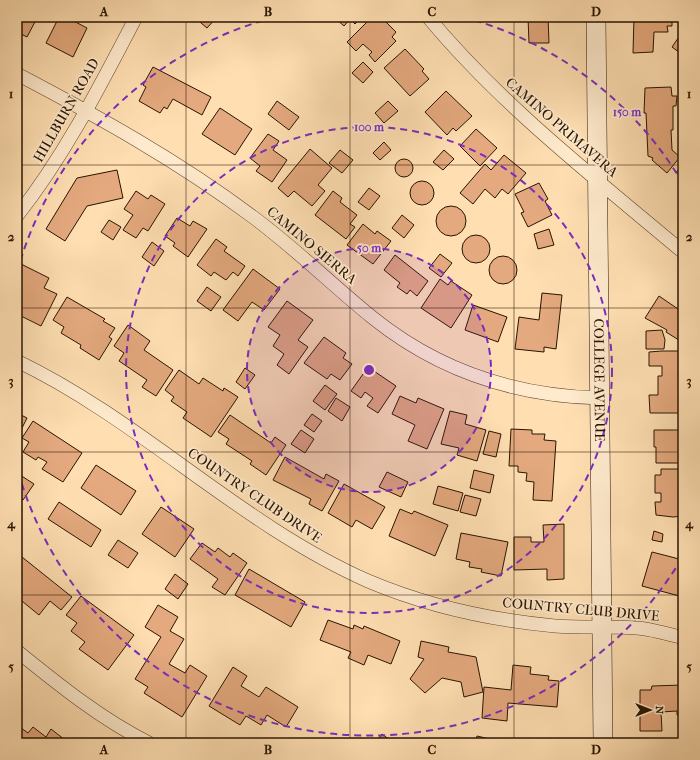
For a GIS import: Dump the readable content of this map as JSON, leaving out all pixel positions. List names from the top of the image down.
{
  "streets": {
    "street": [
      "HILLBURN ROAD",
      "CAMINO PRIMAVERA",
      "CAMINO SIERRA",
      "COLLEGE AVENUE",
      "COUNTRY CLUB DRIVE"
    ]
  },
  "crossings": [
    ["HILLBURN ROAD", "CAMINO SIERRA"],
    ["CAMINO PRIMAVERA", "COLLEGE AVENUE"],
    ["CAMINO SIERRA", "COLLEGE AVENUE"],
    ["COLLEGE AVENUE", "COUNTRY CLUB DRIVE"]
  ],
  "north": "right",
  "grid": {
    "columns": [
      "A",
      "B",
      "C",
      "D"
    ],
    "rows": [
      "1",
      "2",
      "3",
      "4",
      "5"
    ]
  },
  "rings": ["150 m", "100 m", "50 m"]
}
